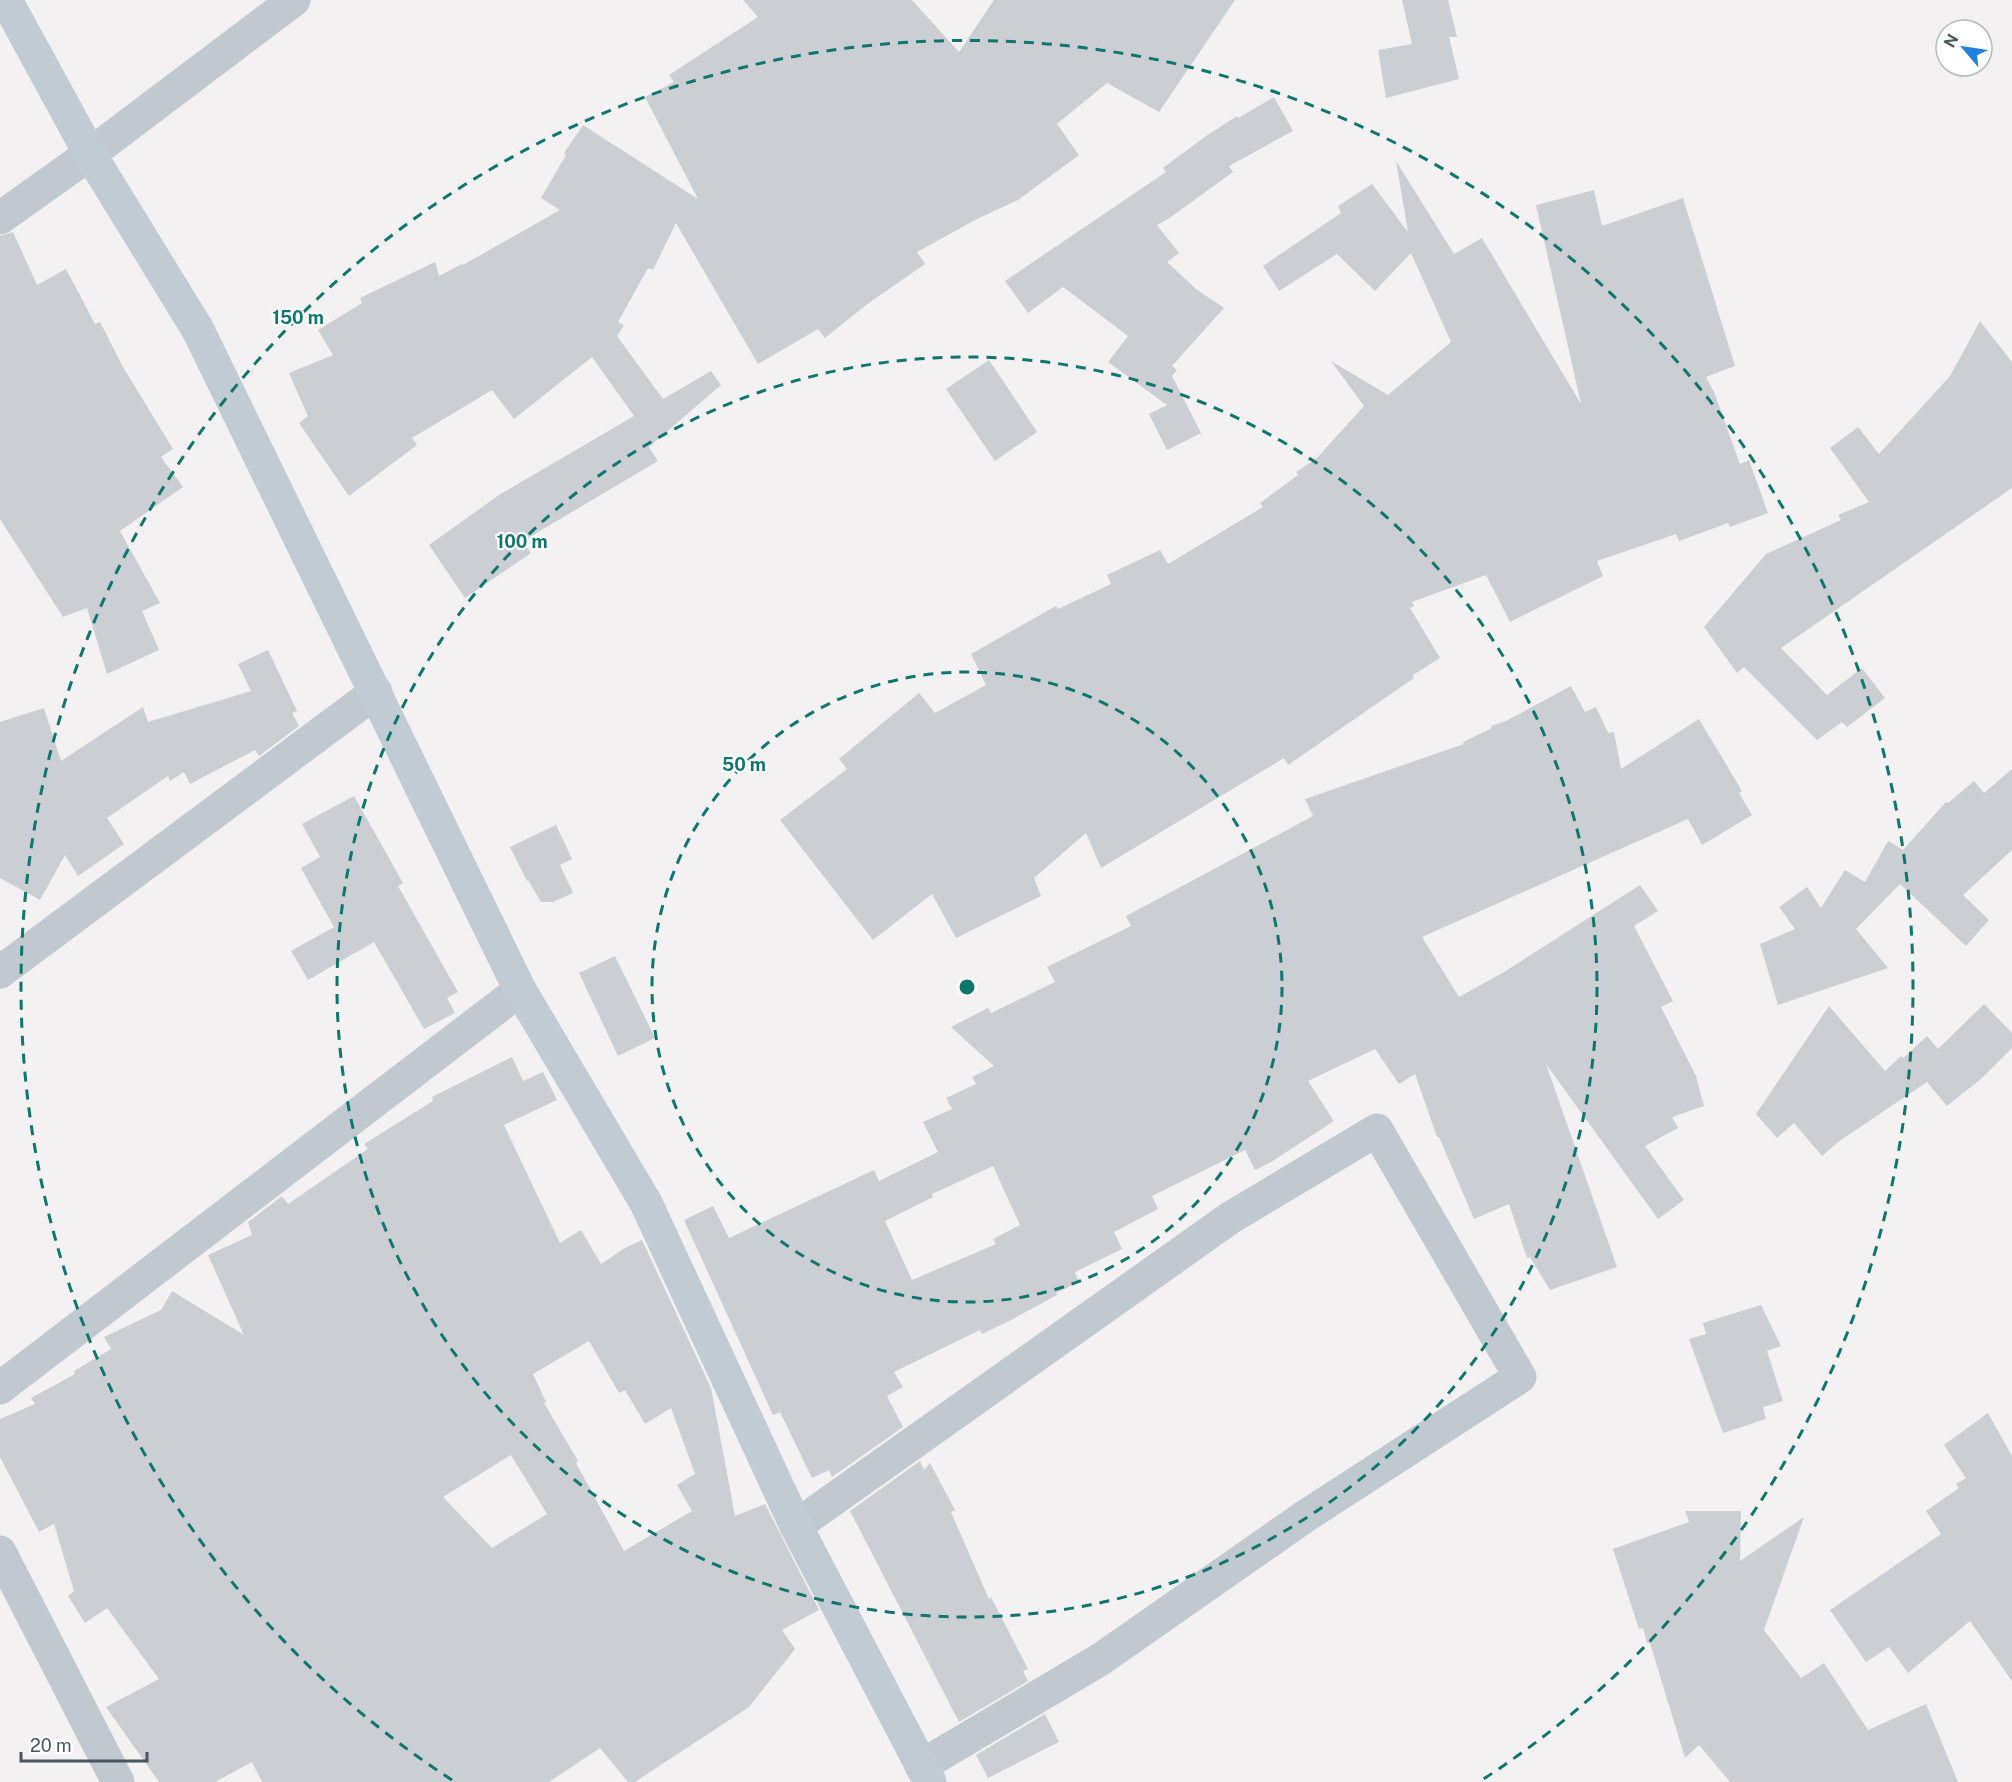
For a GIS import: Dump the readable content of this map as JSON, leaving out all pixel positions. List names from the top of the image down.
{
  "scale_bar": "20 m",
  "north": "top left",
  "rings": ["150 m", "100 m", "50 m"]
}
